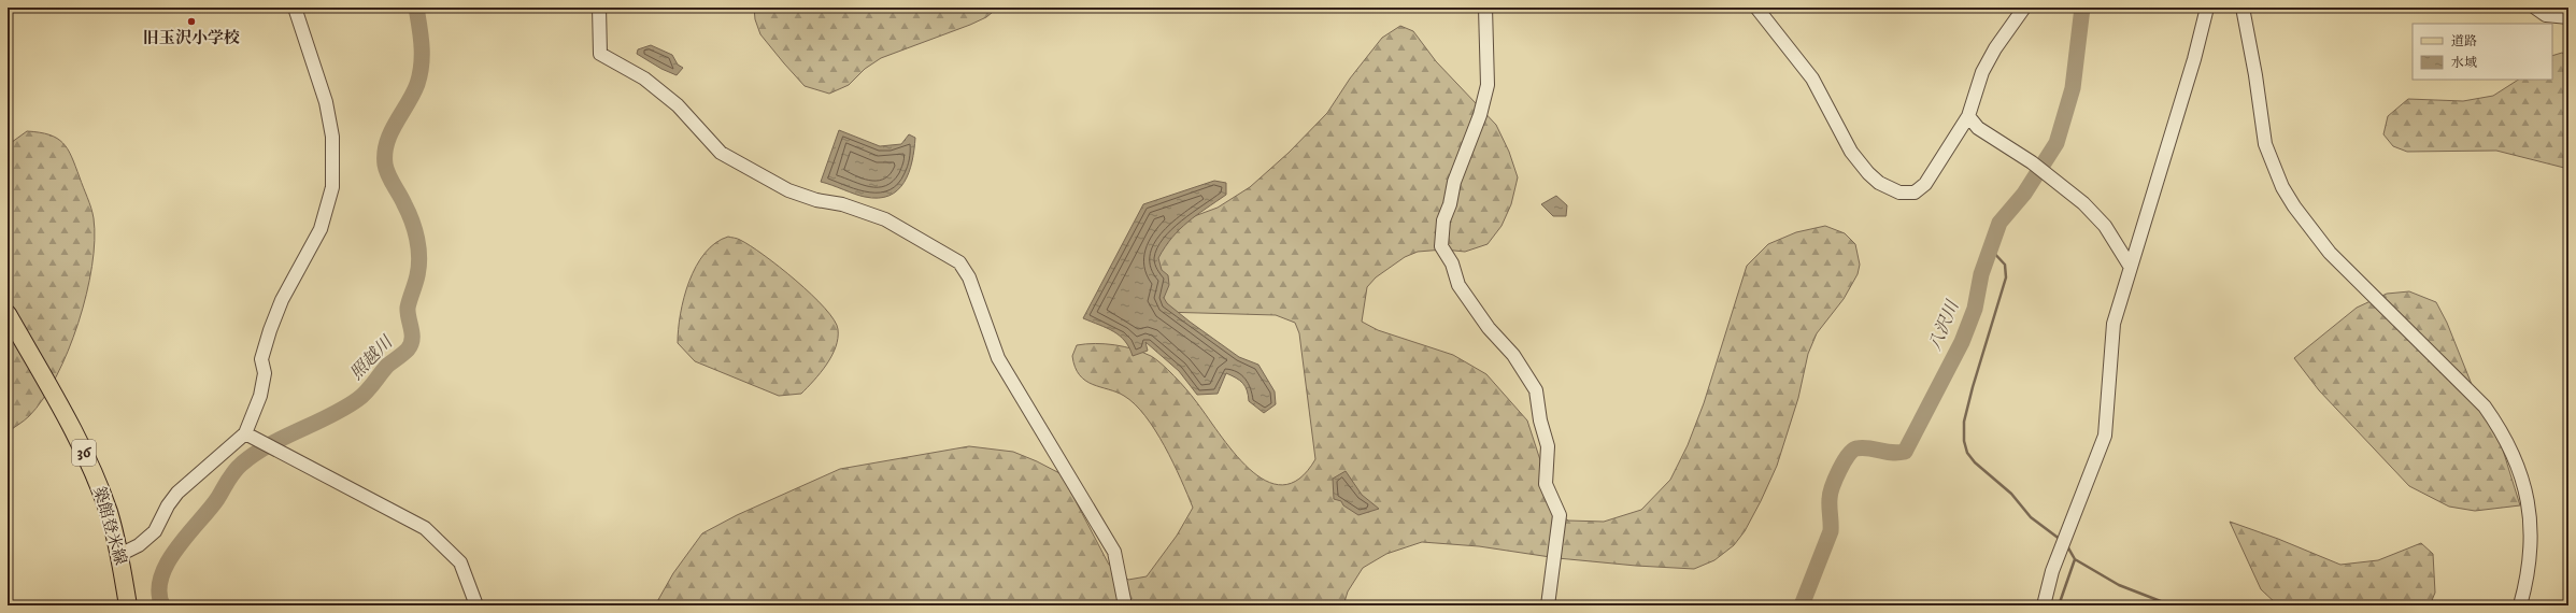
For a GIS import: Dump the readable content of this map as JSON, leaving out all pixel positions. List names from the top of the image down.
{
  "streets": {
    "main road": ["36", "築館登米線"]
  },
  "water": ["八沢川", "照越川"],
  "places": ["旧玉沢小学校"],
  "legend": ["道路", "水域"]
}
